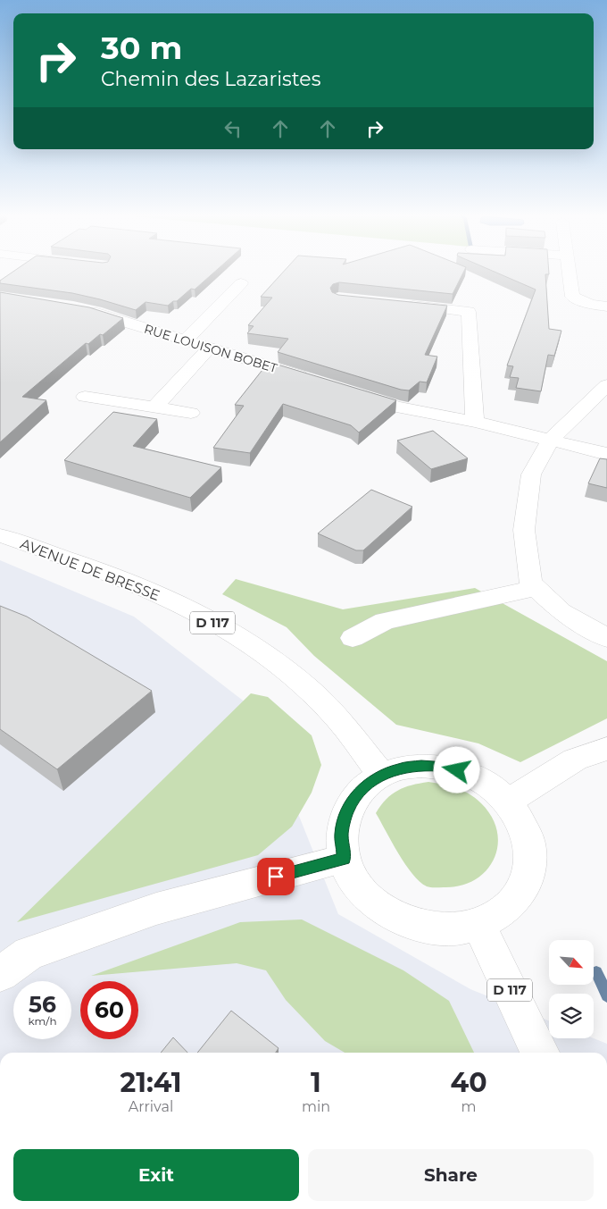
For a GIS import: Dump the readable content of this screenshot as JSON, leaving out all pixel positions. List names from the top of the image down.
{
  "streets": {
    "street": ["RUE LOUISON BOBET", "AVENUE DE BRESSE", "D 117"]
  },
  "north": "bottom right",
  "page": {
    "turn": ["30 m", "Chemin des Lazaristes"],
    "speed": "56 km/h",
    "limit": "60",
    "eta": [
      "21:41",
      "Arrival",
      "1",
      "min",
      "40",
      "m"
    ],
    "buttons": ["Exit", "Share"]
  }
}
